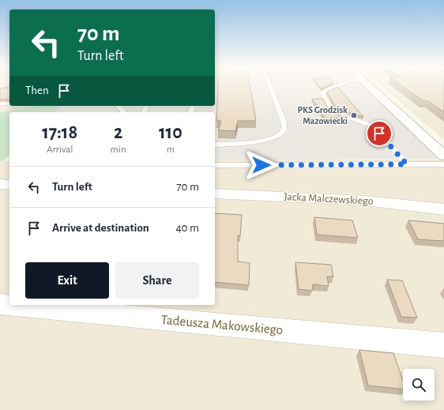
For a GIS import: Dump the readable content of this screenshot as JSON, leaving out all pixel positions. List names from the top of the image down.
{
  "streets": {
    "street": ["Jacka Malczewskiego", "Tadeusza Makowskiego"]
  },
  "places": ["PKS Grodzisk Mazowiecki"],
  "page": {
    "turn": ["70 m", "Turn left"],
    "then": "Then",
    "eta": [
      "17:18",
      "Arrival",
      "2",
      "min",
      "110",
      "m"
    ],
    "list": [
      {
        "name": "Turn left",
        "value": "70 m"
      },
      {
        "name": "Arrive at destination",
        "value": "40 m"
      }
    ],
    "buttons": ["Exit", "Share"]
  }
}
